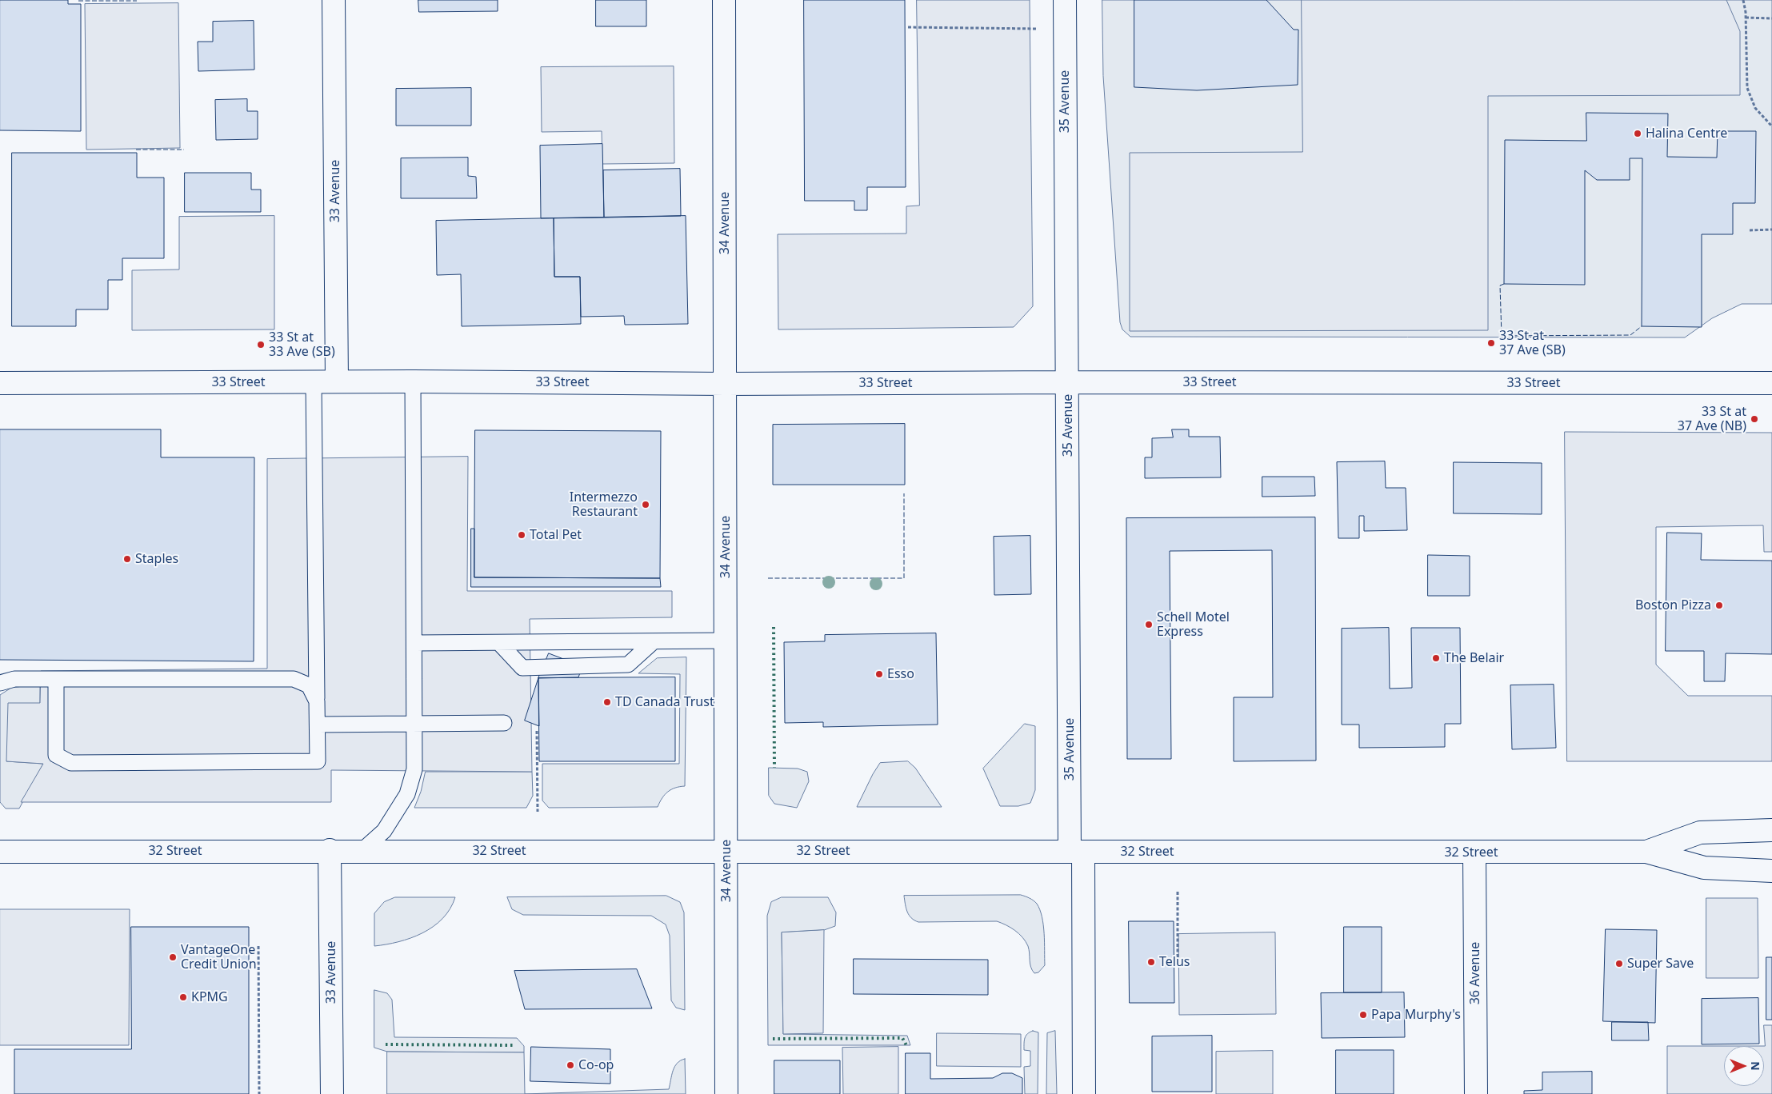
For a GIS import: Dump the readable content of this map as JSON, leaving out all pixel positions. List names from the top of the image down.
{
  "streets": {
    "main road": [
      "35 Avenue",
      "33 Avenue",
      "34 Avenue",
      "33 Street",
      "32 Street",
      "36 Avenue"
    ]
  },
  "crossings": [
    ["35 Avenue", "33 Street"],
    ["35 Avenue", "32 Street"],
    ["33 Avenue", "33 Street"],
    ["33 Avenue", "32 Street"],
    ["34 Avenue", "33 Street"],
    ["34 Avenue", "32 Street"],
    ["32 Street", "36 Avenue"]
  ],
  "places": [
    "Halina Centre",
    "33 St at 37 Ave (SB)",
    "33 St at 33 Ave (SB)",
    "33 St at 37 Ave (NB)",
    "Intermezzo Restaurant",
    "Total Pet",
    "Staples",
    "Boston Pizza",
    "Schell Motel Express",
    "The Belair",
    "Esso",
    "TD Canada Trust",
    "VantageOne Credit Union",
    "Telus",
    "Super Save",
    "KPMG",
    "Papa Murphy's",
    "Co-op"
  ],
  "north": "right"
}
